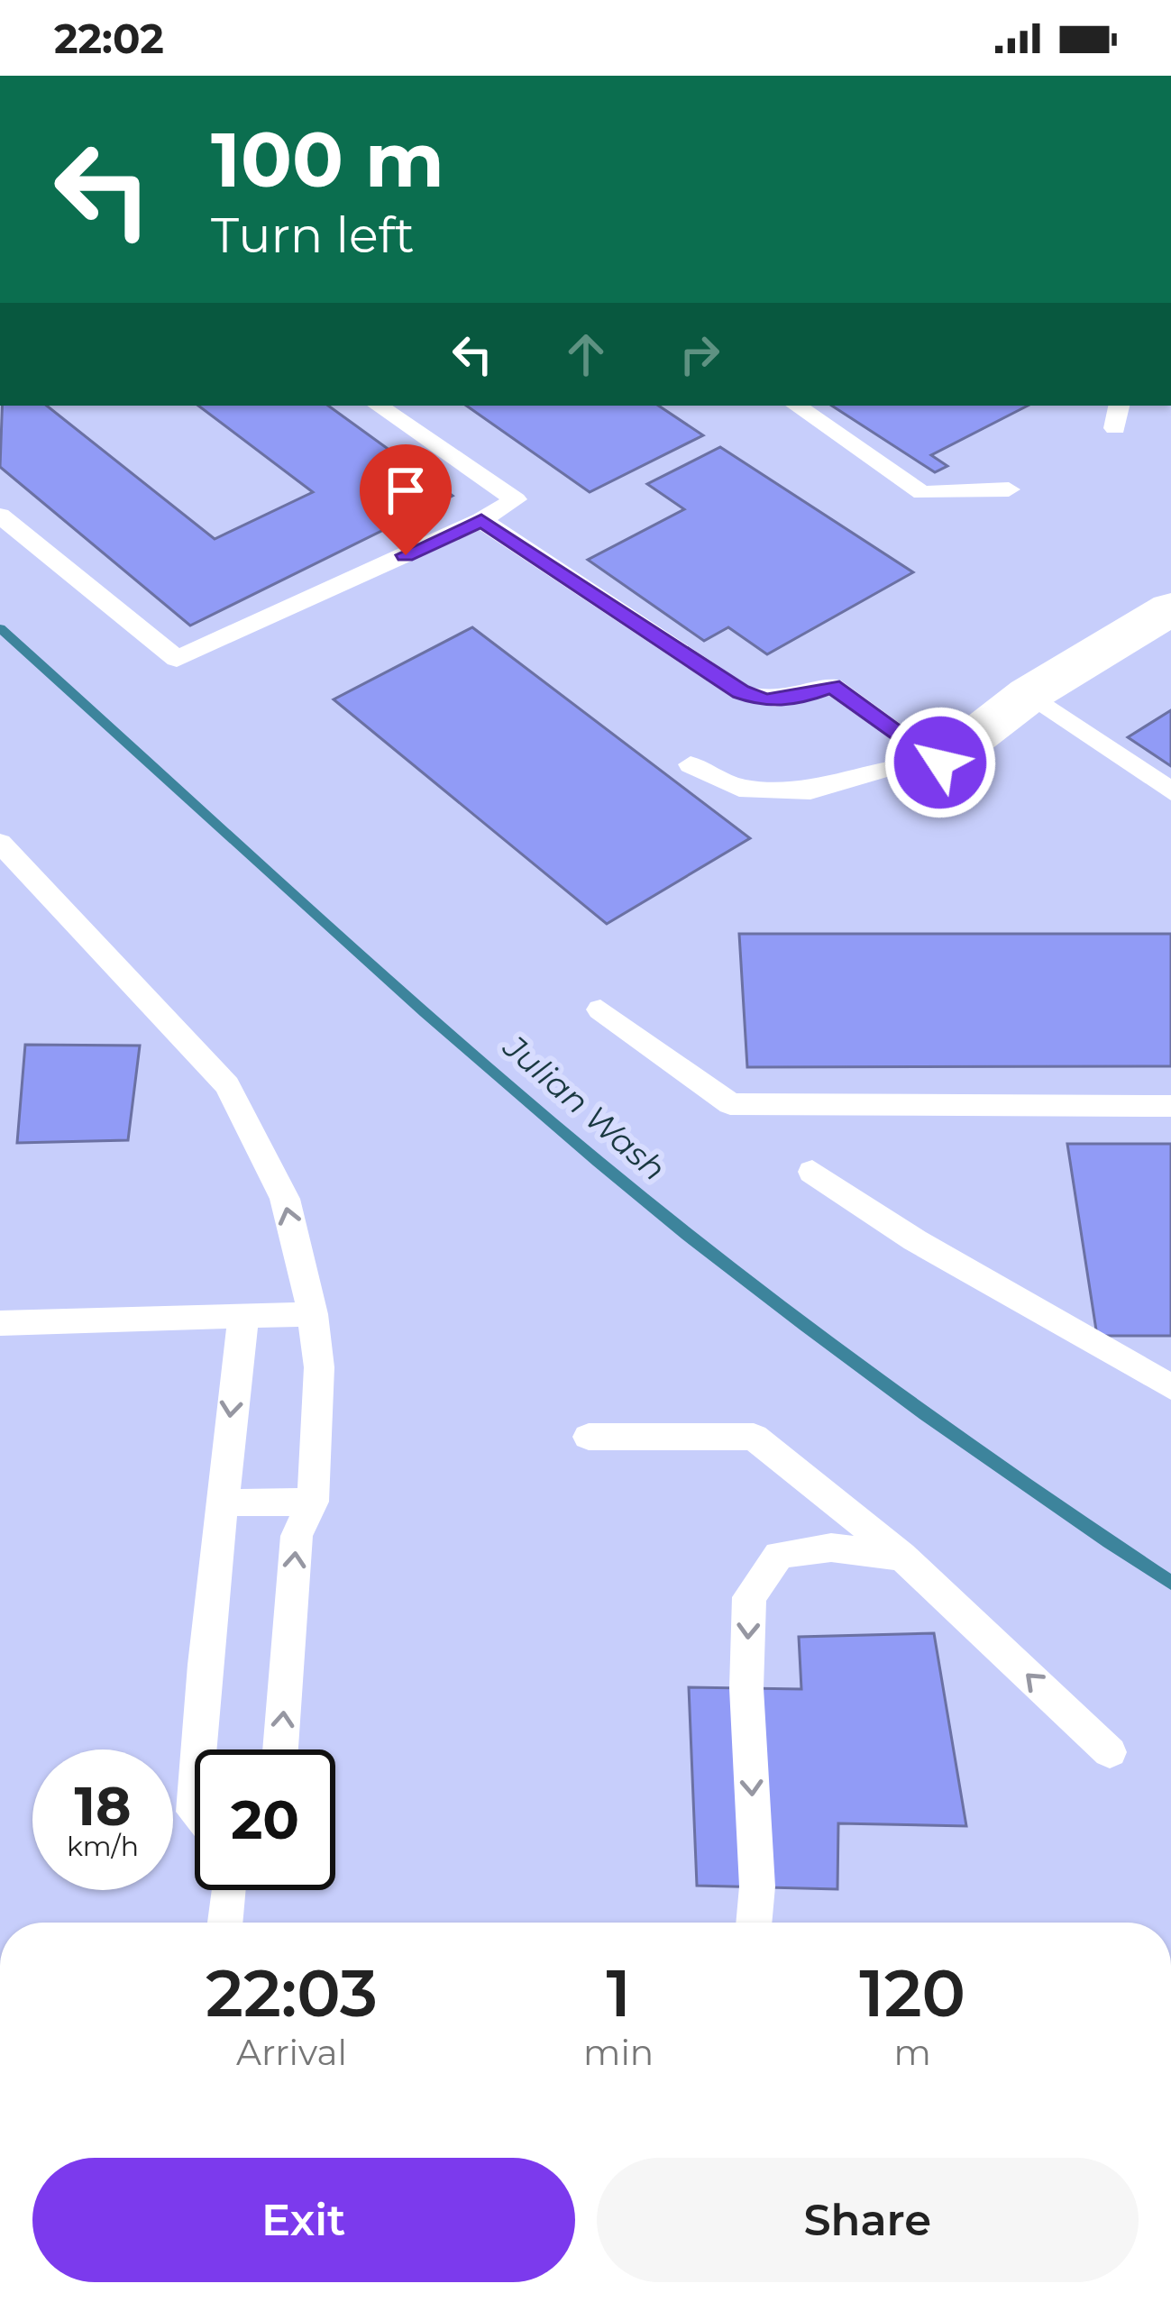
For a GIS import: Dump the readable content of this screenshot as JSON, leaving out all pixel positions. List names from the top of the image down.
{
  "water": ["Julian Wash"],
  "page": {
    "status": "22:02",
    "turn": ["100 m", "Turn left"],
    "speed": "18 km/h",
    "limit": "20",
    "eta": [
      "22:03",
      "Arrival",
      "1",
      "min",
      "120",
      "m"
    ],
    "buttons": ["Exit", "Share"]
  }
}
